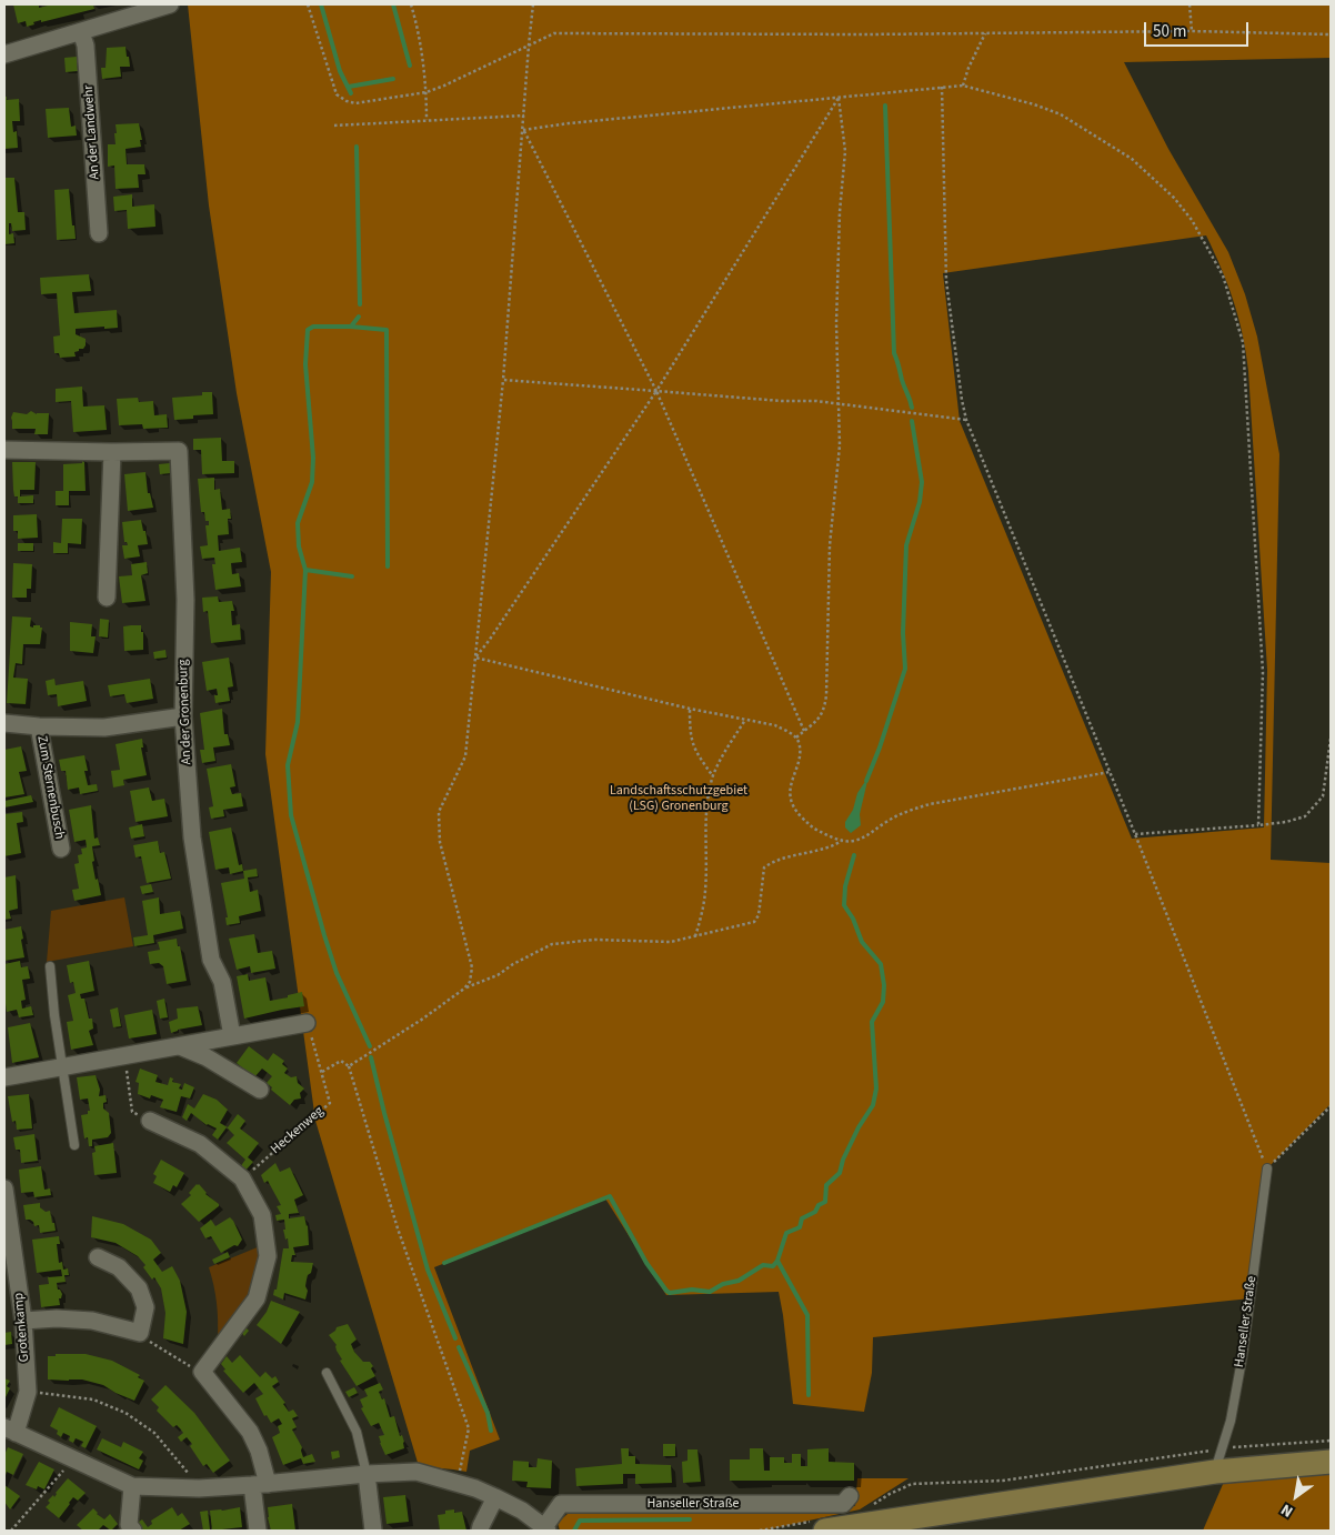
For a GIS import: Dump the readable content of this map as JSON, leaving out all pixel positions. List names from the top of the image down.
{
  "streets": {
    "street": [
      "An der Landwehr",
      "An der Gronenburg",
      "Zum Sternenbusch",
      "Hanseller Straße",
      "Grotenkamp"
    ],
    "path": ["Heckenweg"]
  },
  "crossings": [
    ["An der Gronenburg", "Zum Sternenbusch"],
    ["Hanseller Straße", "Grotenkamp"]
  ],
  "parks": ["Landschaftsschutzgebiet (LSG) Gronenburg"],
  "scale_bar": "50 m",
  "north": "bottom left"
}
